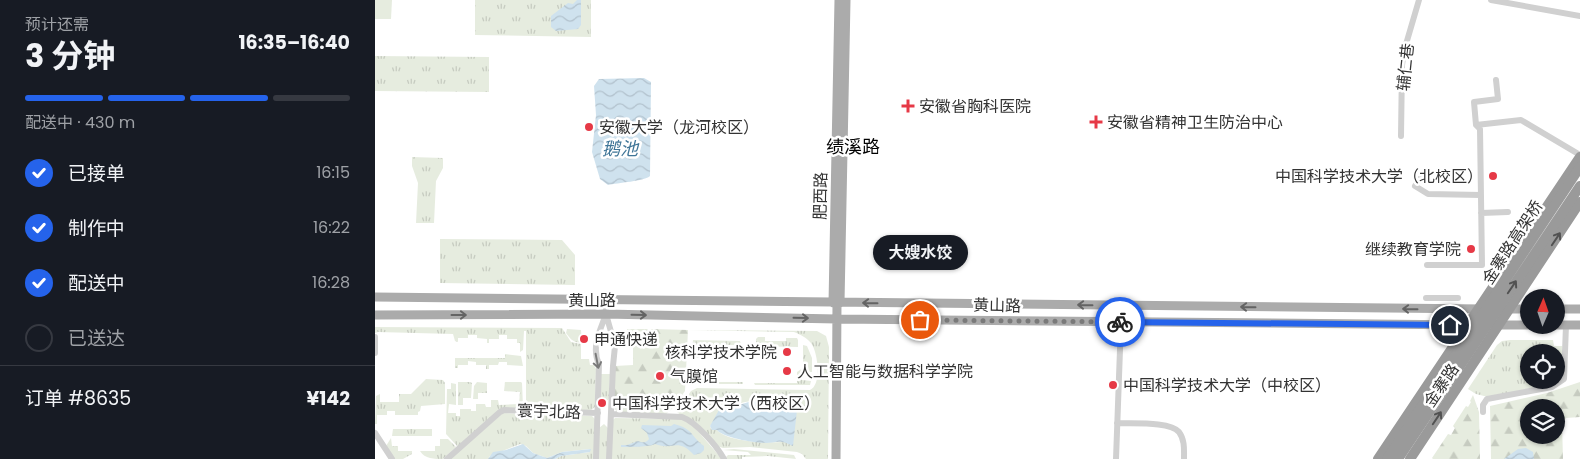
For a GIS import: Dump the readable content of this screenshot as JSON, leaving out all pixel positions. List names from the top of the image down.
{
  "streets": {
    "highway": ["金寨路高架桥", "金寨路"],
    "main road": ["肥西路", "黄山路"],
    "street": ["辅仁巷", "寰宇北路"]
  },
  "crossings": [
    ["肥西路", "黄山路"],
    ["黄山路", "金寨路"]
  ],
  "districts": ["绩溪路"],
  "water": ["鹅池"],
  "places": {
    "health": ["安徽省胸科医院", "安徽省精神卫生防治中心"],
    "other": [
      "安徽大学（龙河校区）",
      "中国科学技术大学（北校区）",
      "继续教育学院",
      "大嫂水饺",
      "申通快递",
      "核科学技术学院",
      "人工智能与数据科学学院",
      "气膜馆",
      "中国科学技术大学（中校区）",
      "中国科学技术大学（西校区）"
    ]
  },
  "north": "top",
  "page": {
    "heading": ["3 分钟", "预计还需", "16:35–16:40"],
    "panel": ["订单 #8635", "¥142"],
    "bar": "配送中 · 430 m",
    "list": [
      ["已接单", "16:15"],
      ["制作中", "16:22"],
      ["配送中", "16:28"],
      "已送达"
    ],
    "bubble": "大嫂水饺"
  }
}
